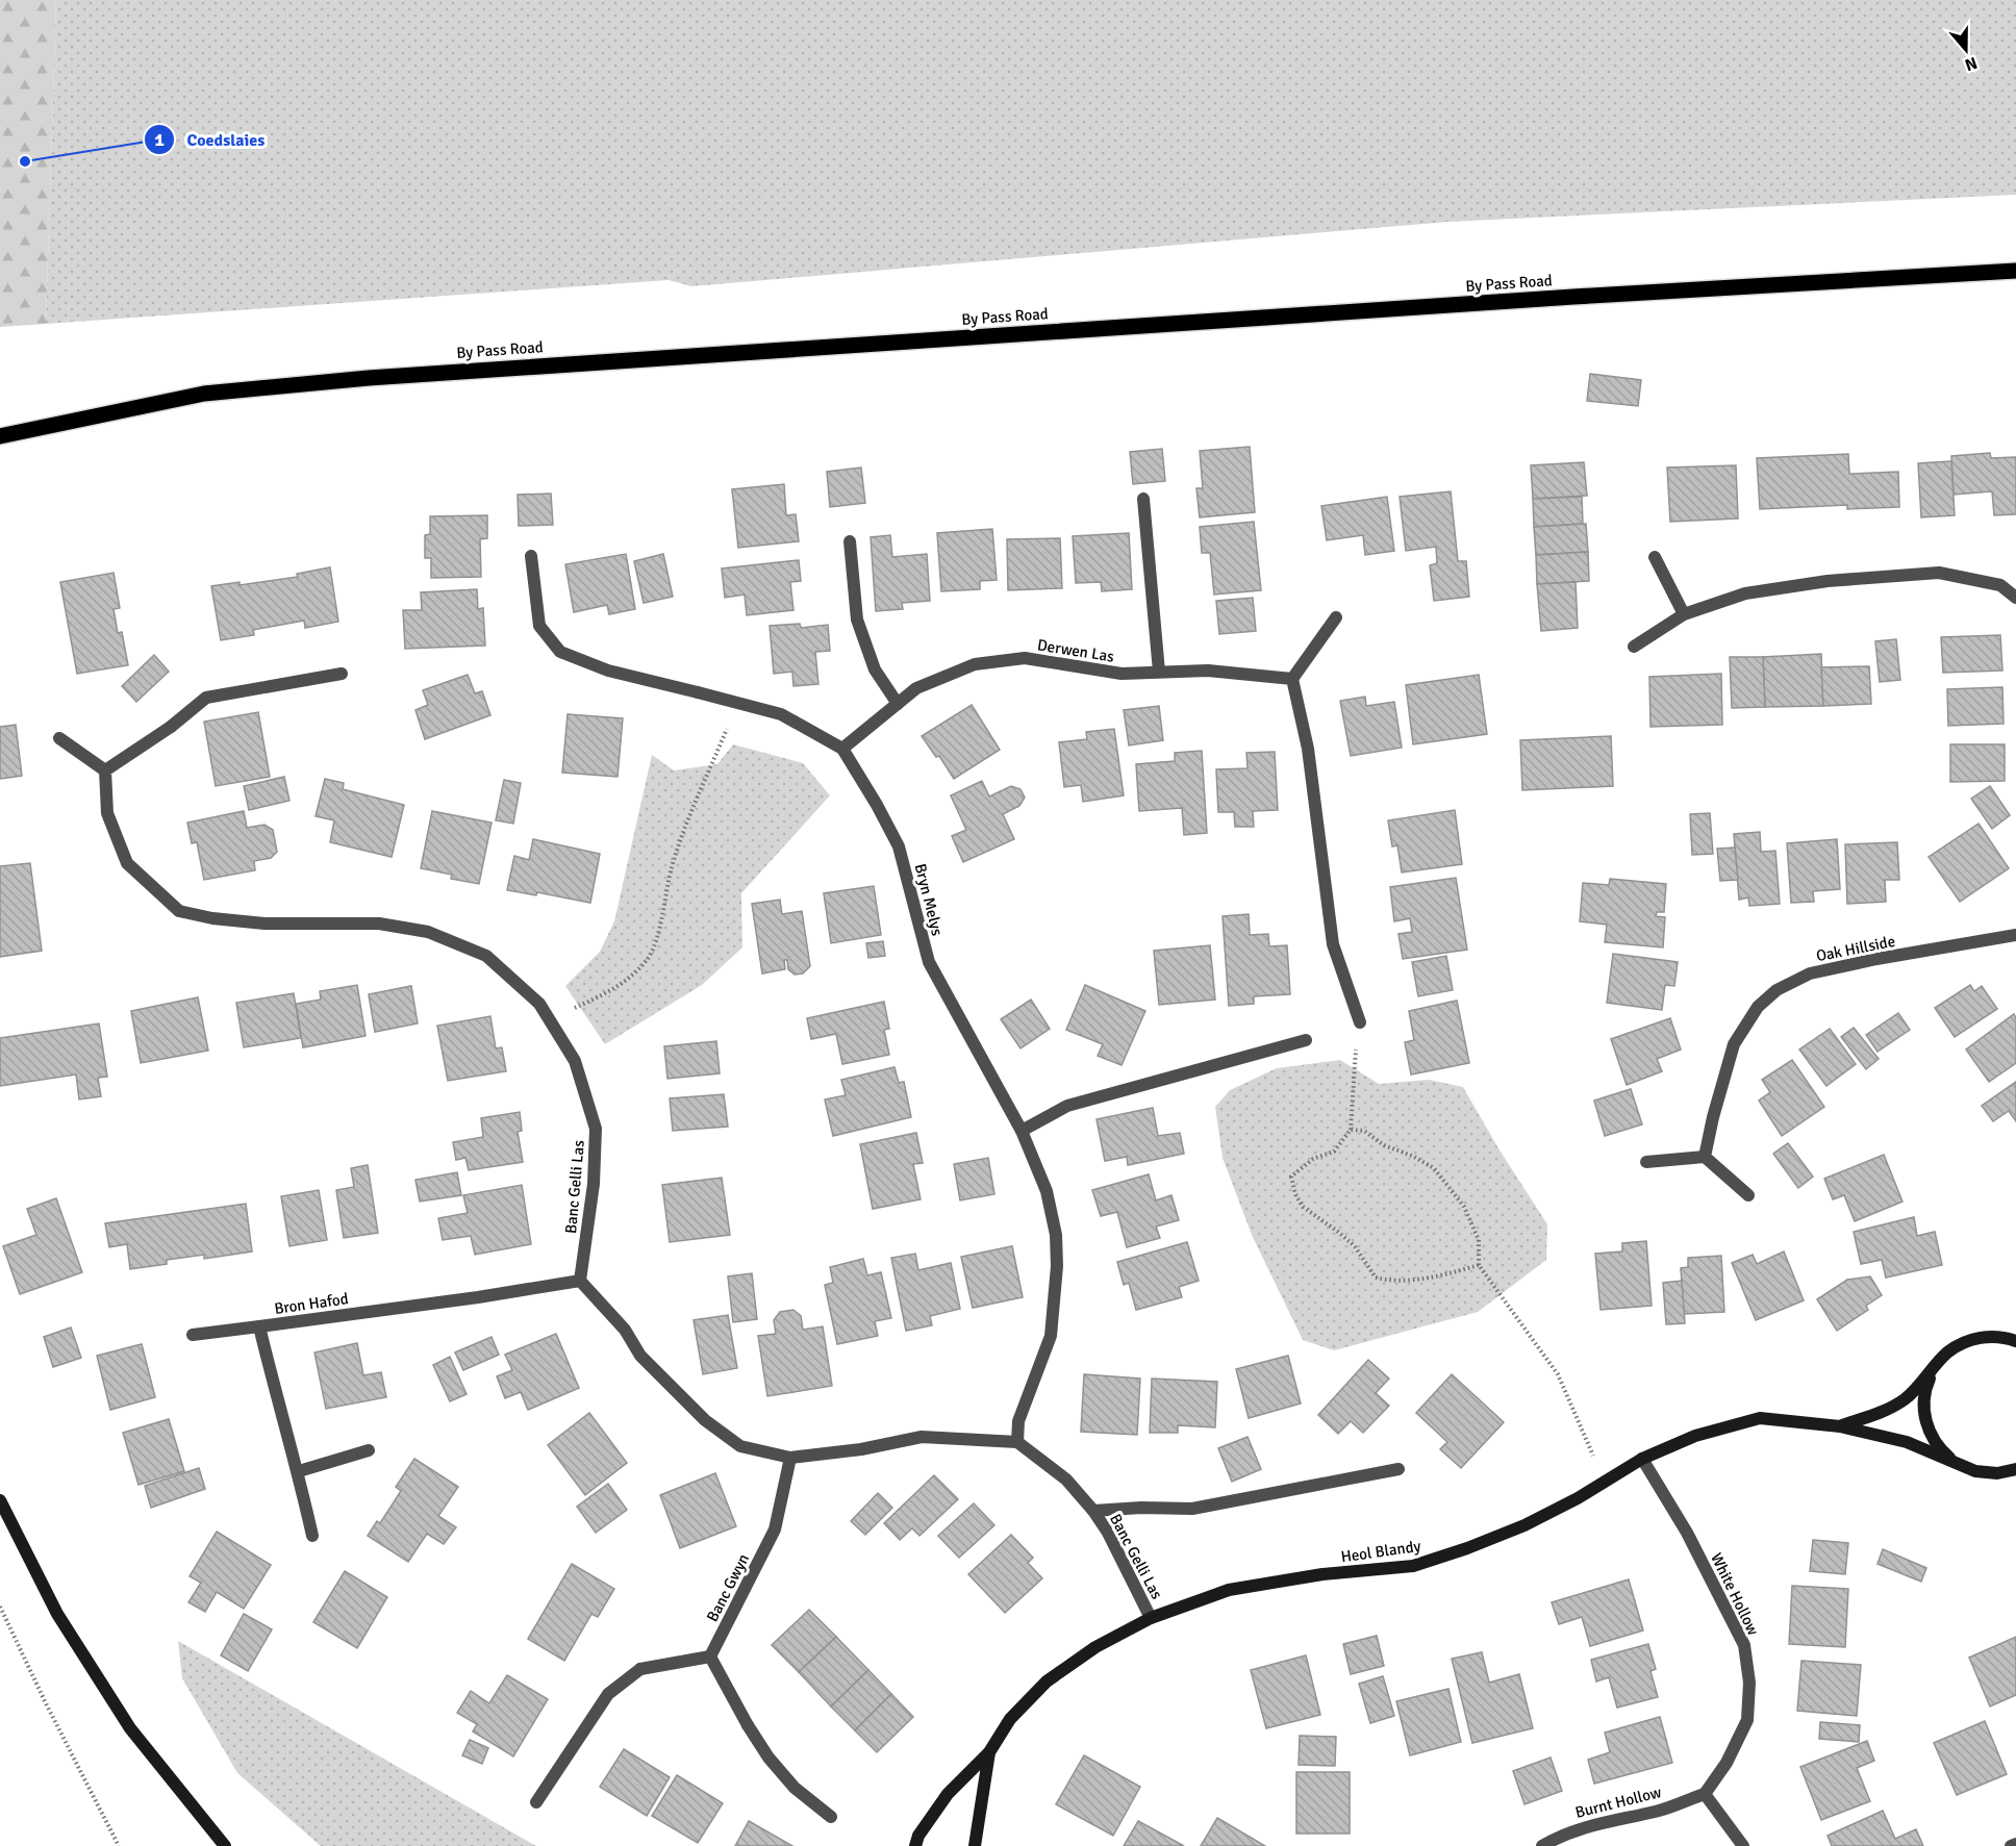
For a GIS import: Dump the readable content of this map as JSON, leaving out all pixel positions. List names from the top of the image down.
{
  "streets": {
    "main road": ["By Pass Road"],
    "street": [
      "Derwen Las",
      "Bryn Melys",
      "Oak Hillside",
      "Banc Gelli Las",
      "Bron Hafod",
      "Heol Blandy",
      "Banc Gwyn",
      "White Hollow",
      "Burnt Hollow"
    ]
  },
  "crossings": [
    ["Derwen Las", "Bryn Melys"],
    ["Bryn Melys", "Banc Gelli Las"],
    ["Banc Gelli Las", "Bron Hafod"],
    ["Banc Gelli Las", "Heol Blandy"],
    ["Heol Blandy", "White Hollow"],
    ["White Hollow", "Burnt Hollow"]
  ],
  "places": ["Coedslaies"],
  "north": "bottom"
}
